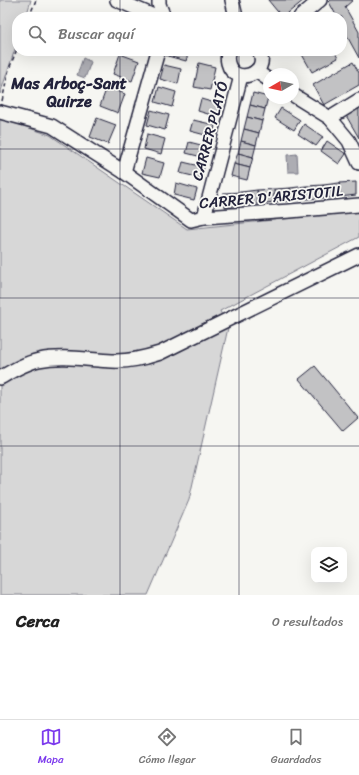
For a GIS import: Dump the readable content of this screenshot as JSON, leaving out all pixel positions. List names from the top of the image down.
{
  "streets": {
    "street": ["CARRER PLATÓ", "CARRER D'ARISTOTIL"]
  },
  "crossings": [
    ["CARRER PLATÓ", "CARRER D'ARISTOTIL"]
  ],
  "districts": ["Mas Arboç-Sant Quirze"],
  "north": "left",
  "page": {
    "search": "Buscar aquí",
    "heading": ["Cerca", "0 resultados"],
    "nav": ["Mapa", "Cómo llegar", "Guardados"]
  }
}
